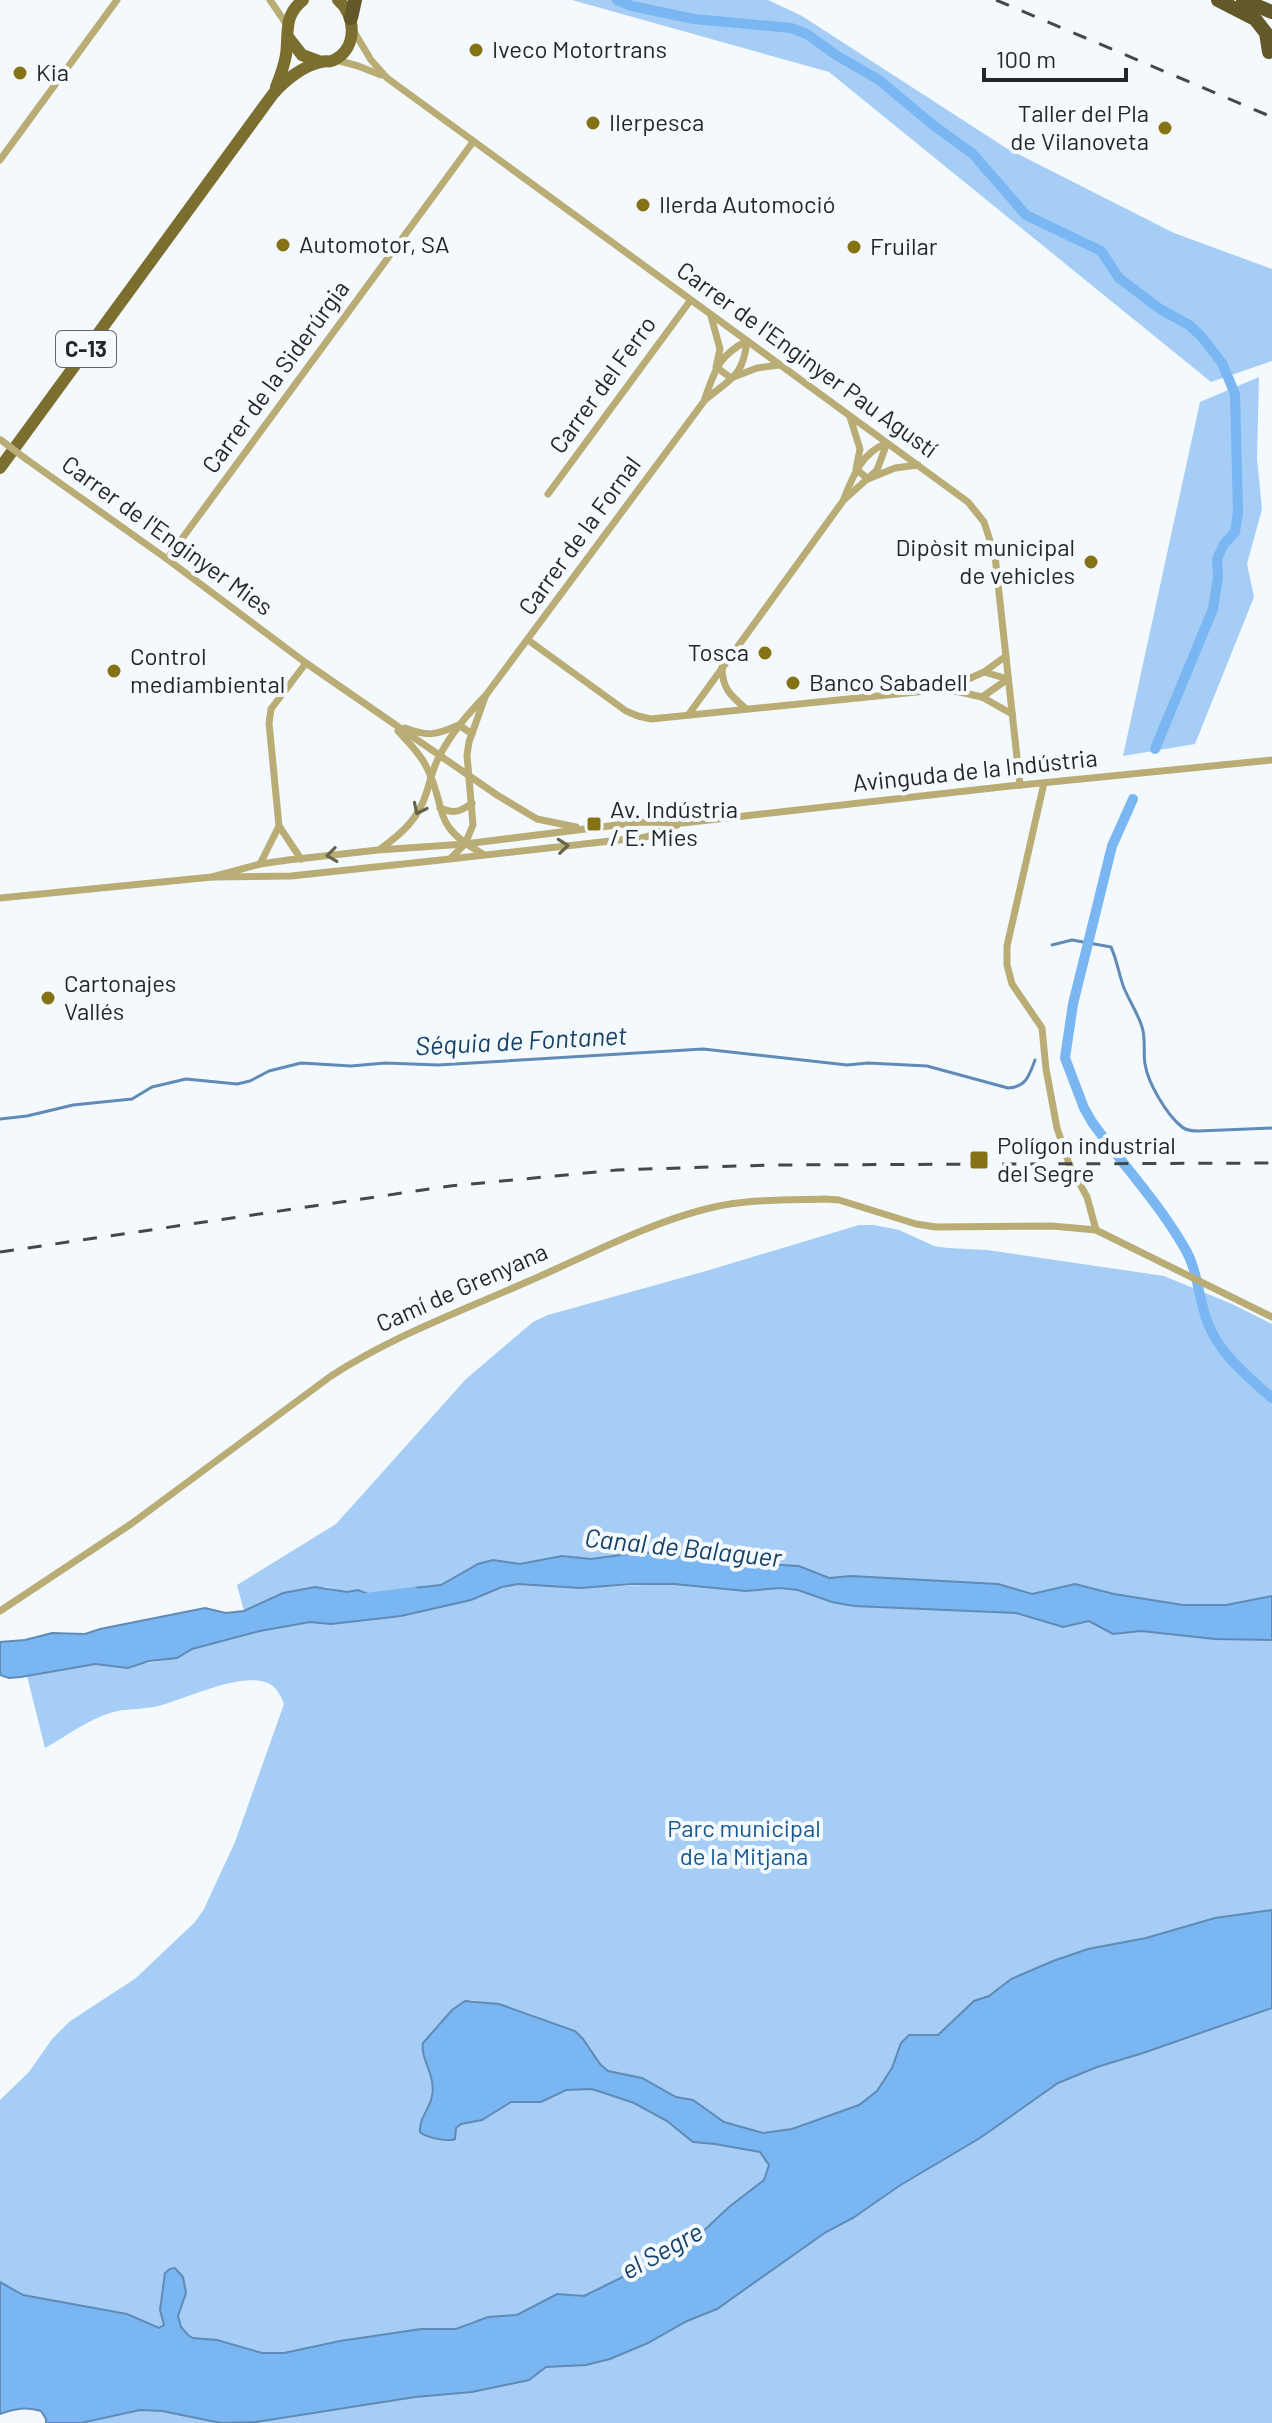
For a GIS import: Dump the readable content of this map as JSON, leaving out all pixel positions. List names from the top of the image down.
{
  "streets": {
    "main road": ["C-13"],
    "street": [
      "Carrer de l'Enginyer Pau Agustí",
      "Carrer de la Siderúrgia",
      "Carrer del Ferro",
      "Carrer de l'Enginyer Mies",
      "Carrer de la Fornal",
      "Avinguda de la Indústria",
      "Camí de Grenyana"
    ]
  },
  "crossings": [
    ["C-13", "Carrer de l'Enginyer Pau Agustí"],
    ["Carrer de l'Enginyer Pau Agustí", "Carrer de la Siderúrgia"],
    ["Carrer de l'Enginyer Pau Agustí", "Carrer del Ferro"],
    ["Carrer de l'Enginyer Pau Agustí", "Carrer de la Fornal"],
    ["Carrer de l'Enginyer Pau Agustí", "Avinguda de la Indústria"],
    ["Carrer de la Siderúrgia", "Carrer de l'Enginyer Mies"],
    ["Carrer de l'Enginyer Mies", "Carrer de la Fornal"],
    ["Carrer de l'Enginyer Mies", "Avinguda de la Indústria"],
    ["Carrer de la Fornal", "Avinguda de la Indústria"]
  ],
  "water": ["Séquia de Fontanet", "Canal de Balaguer", "el Segre"],
  "parks": ["Parc municipal de la Mitjana"],
  "places": {
    "other": [
      "Iveco Motortrans",
      "Kia",
      "Ilerpesca",
      "Taller del Pla de Vilanoveta",
      "Ilerda Automoció",
      "Automotor, SA",
      "Fruilar",
      "Dipòsit municipal de vehicles",
      "Tosca",
      "Control mediambiental",
      "Banco Sabadell",
      "Cartonajes Vallés"
    ],
    "transit": ["Av. Indústria / E. Mies", "Polígon industrial del Segre"]
  },
  "scale_bar": "100 m"
}
